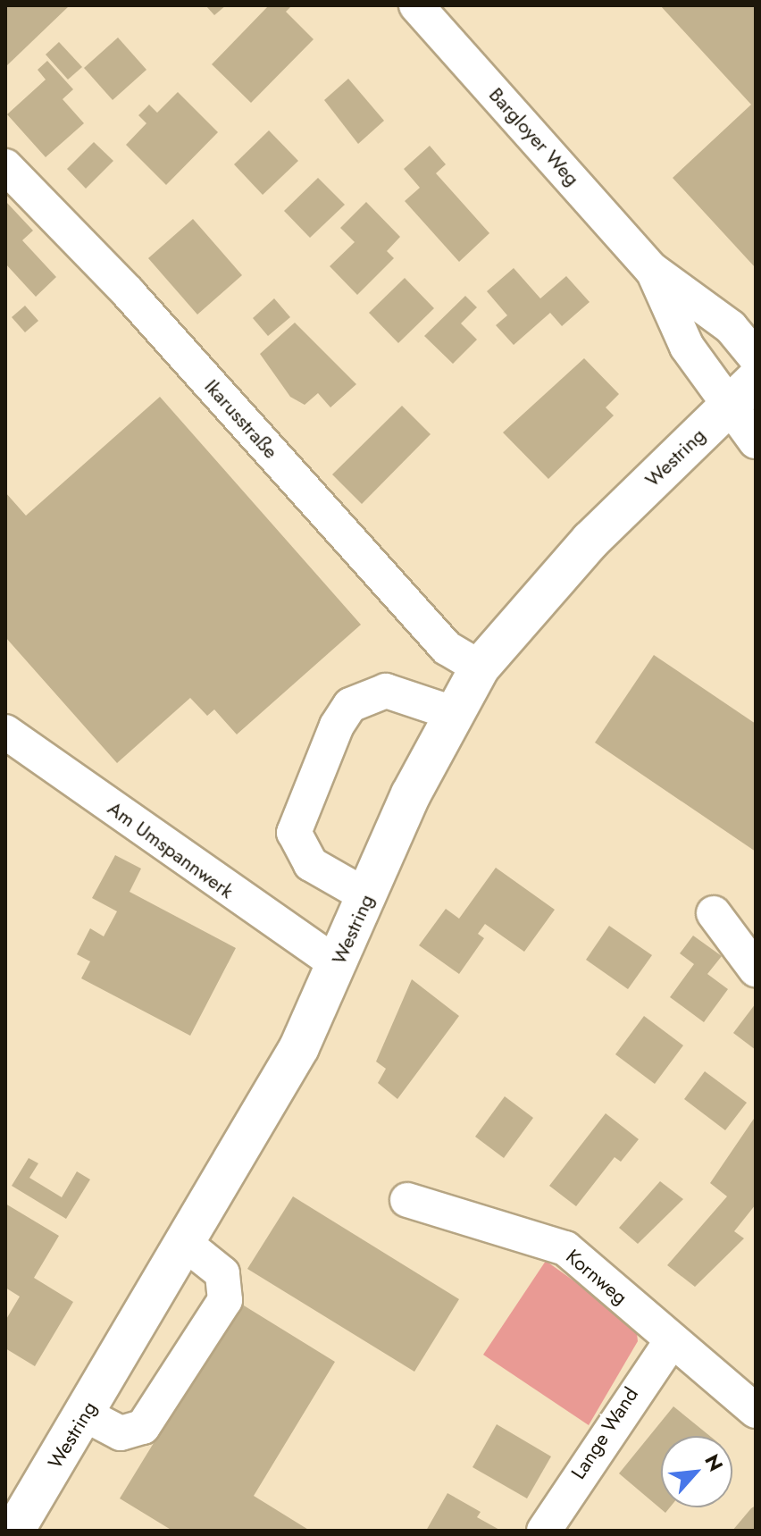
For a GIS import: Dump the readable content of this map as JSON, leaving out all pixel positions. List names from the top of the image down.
{
  "streets": {
    "main road": ["Westring"],
    "street": [
      "Bargloyer Weg",
      "Ikarusstraße",
      "Am Umspannwerk",
      "Kornweg",
      "Lange Wand"
    ]
  },
  "crossings": [
    ["Bargloyer Weg", "Westring"],
    ["Ikarusstraße", "Westring"],
    ["Westring", "Am Umspannwerk"],
    ["Kornweg", "Lange Wand"]
  ],
  "north": "top right"
}
